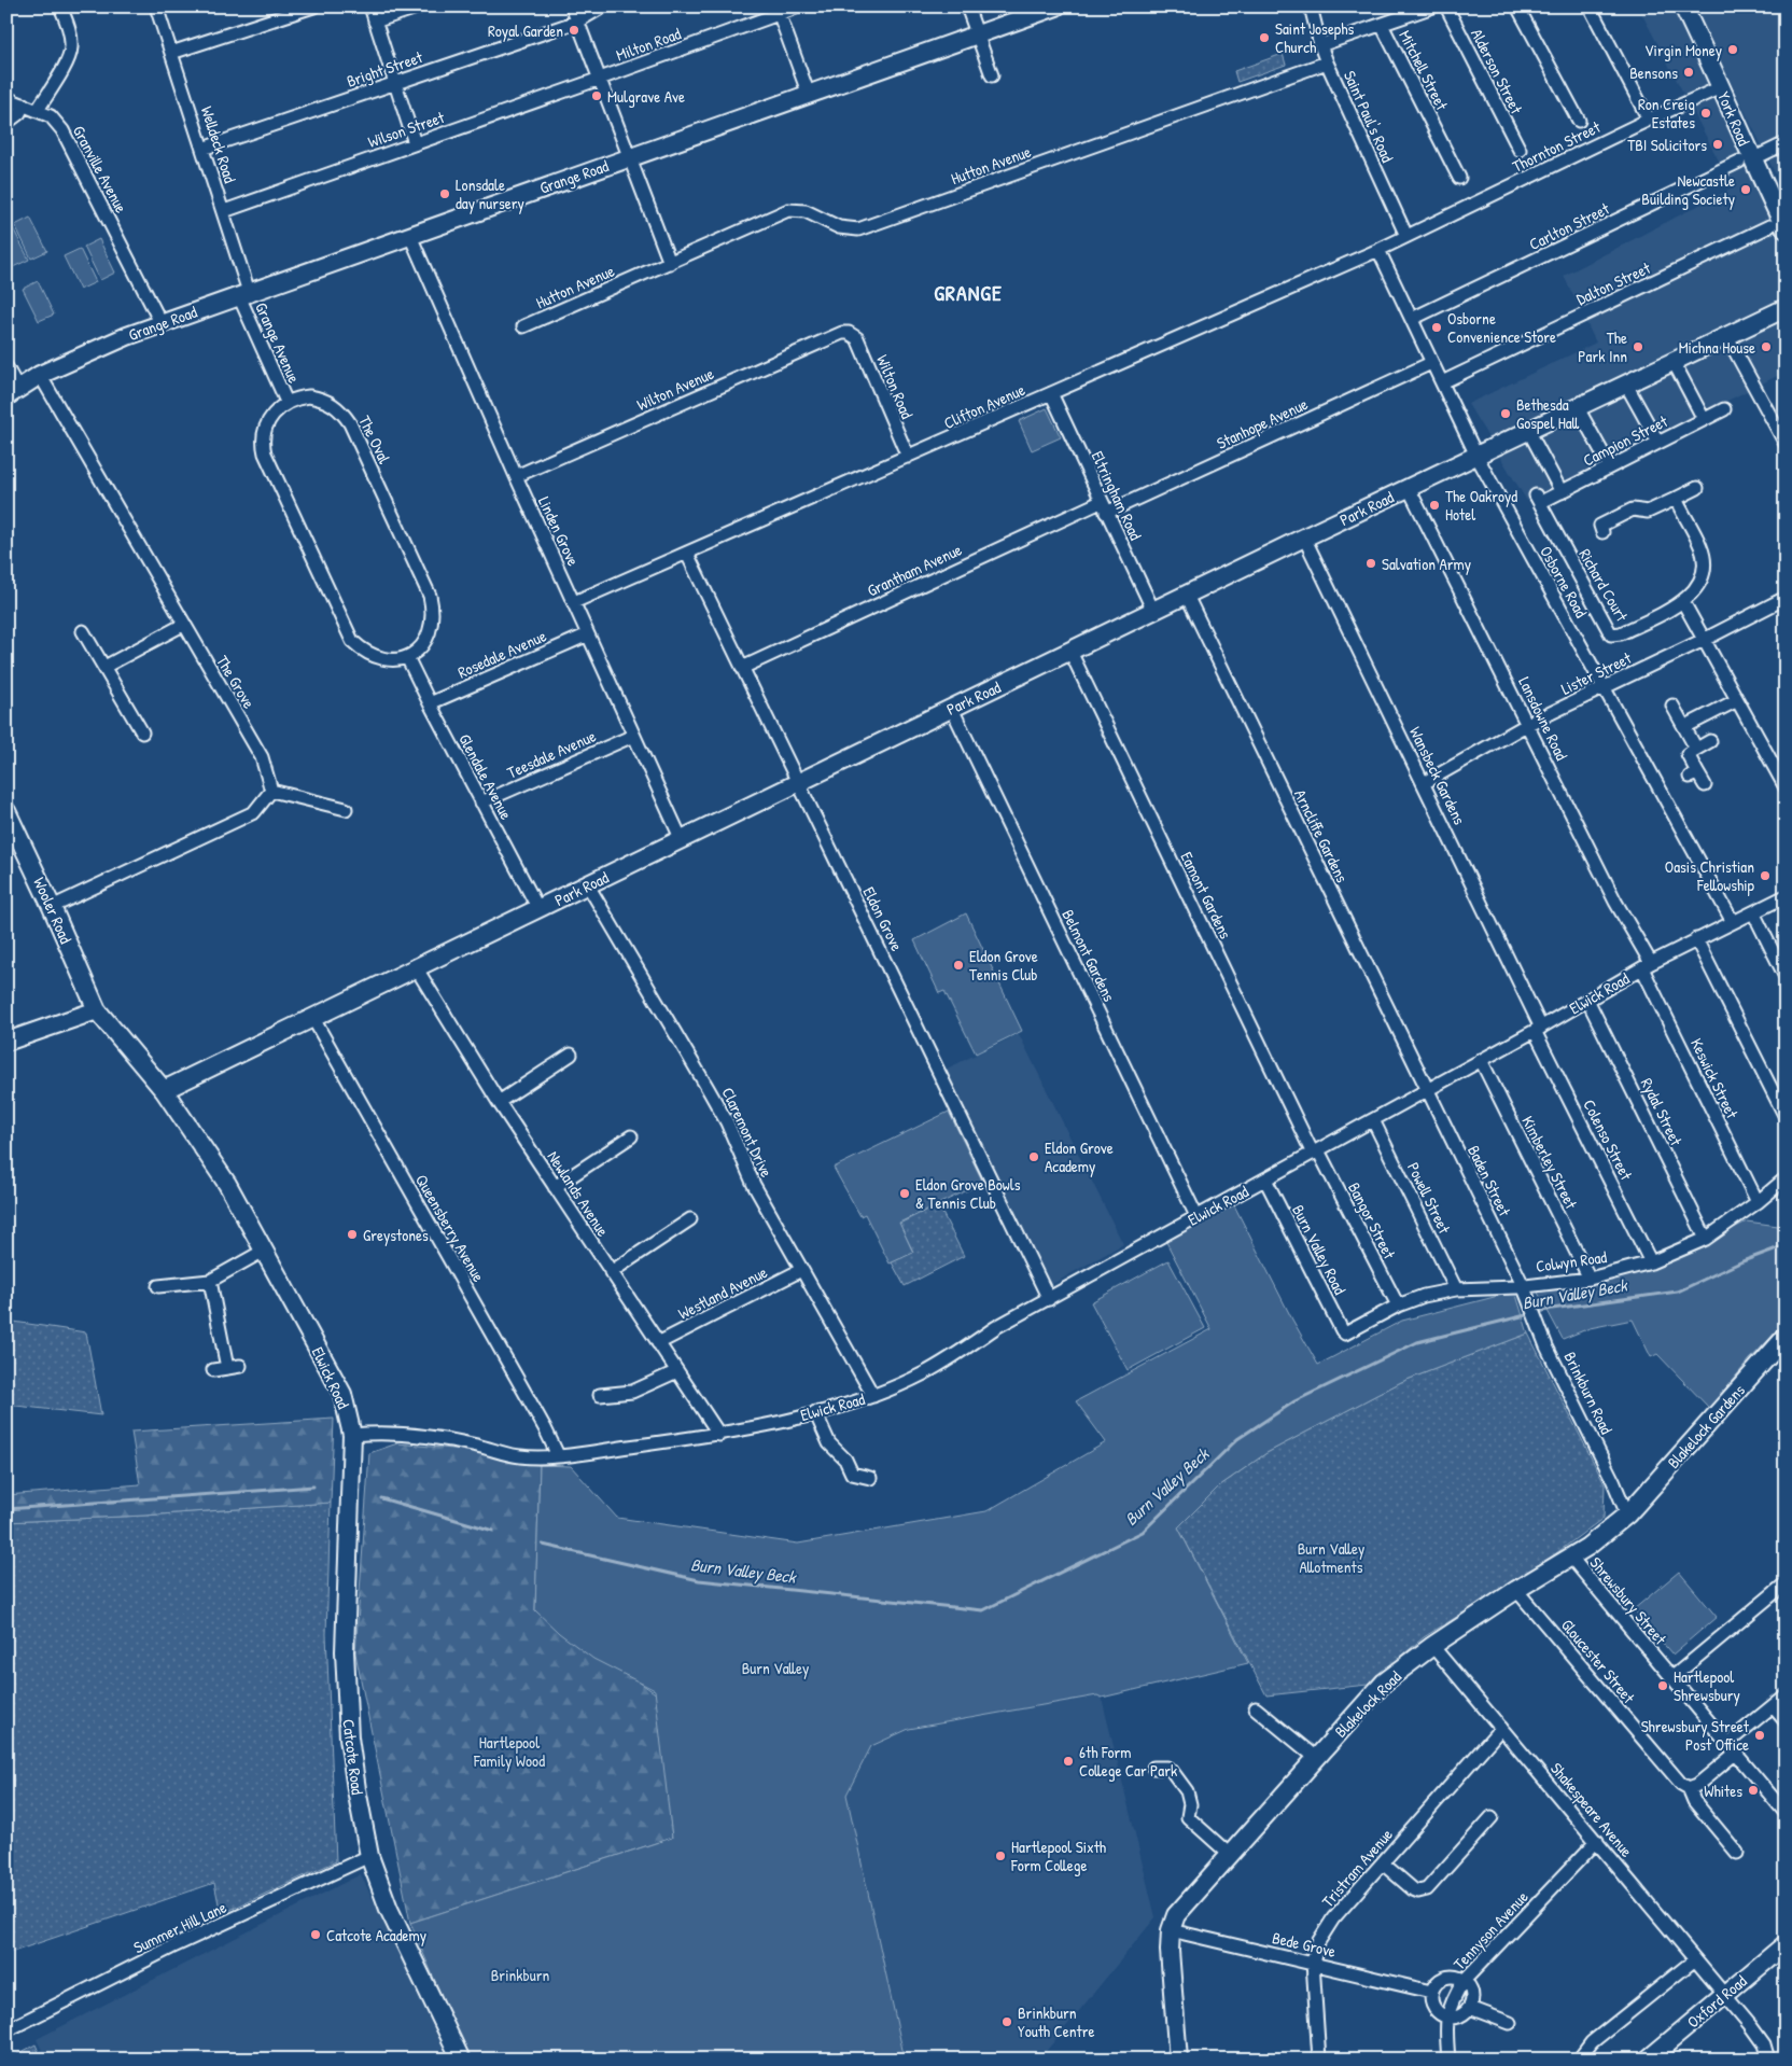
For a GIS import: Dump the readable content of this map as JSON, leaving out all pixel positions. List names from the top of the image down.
{
  "streets": {
    "street": [
      "Milton Road",
      "Bright Street",
      "Mitchell Street",
      "Alderson Street",
      "Saint Paul's Road",
      "York Road",
      "Wilson Street",
      "Welldeck Road",
      "Thornton Street",
      "Hutton Avenue",
      "Granville Avenue",
      "Grange Road",
      "Carlton Street",
      "Dalton Street",
      "Grange Avenue",
      "Wilton Road",
      "Wilton Avenue",
      "Clifton Avenue",
      "Stanhope Avenue",
      "The Oval",
      "Campion Street",
      "Eltringham Road",
      "Park Road",
      "Linden Grove",
      "Grantham Avenue",
      "Osborne Road",
      "Richard Court",
      "Rosedale Avenue",
      "Lister Street",
      "The Grove",
      "Lansdowne Road",
      "Teesdale Avenue",
      "Wansbeck Gardens",
      "Glendale Avenue",
      "Arncliffe Gardens",
      "Eamont Gardens",
      "Wooler Road",
      "Eldon Grove",
      "Belmont Gardens",
      "Elwick Road",
      "Keswick Street",
      "Rydal Street",
      "Claremont Drive",
      "Colenso Street",
      "Kimberley Street",
      "Baden Street",
      "Newlands Avenue",
      "Powell Street",
      "Bangor Street",
      "Queensberry Avenue",
      "Burn Valley Road",
      "Colwyn Road",
      "Westland Avenue",
      "Brinkburn Road",
      "Blakelock Gardens",
      "Shrewsbury Street",
      "Gloucester Street",
      "Blakelock Road",
      "Catcote Road",
      "Shakespeare Avenue",
      "Tristram Avenue",
      "Summer Hill Lane",
      "Tennyson Avenue",
      "Bede Grove",
      "Oxford Road"
    ]
  },
  "crossings": [
    ["Milton Road", "Wilson Street"],
    ["Bright Street", "Welldeck Road"],
    ["Saint Paul's Road", "Thornton Street"],
    ["Saint Paul's Road", "Hutton Avenue"],
    ["Saint Paul's Road", "Clifton Avenue"],
    ["York Road", "Thornton Street"],
    ["York Road", "Carlton Street"],
    ["York Road", "Dalton Street"],
    ["Wilson Street", "Welldeck Road"],
    ["Welldeck Road", "Grange Road"],
    ["Welldeck Road", "Grange Avenue"],
    ["Thornton Street", "Clifton Avenue"],
    ["Granville Avenue", "Grange Road"],
    ["Grange Road", "Grange Avenue"],
    ["Grange Road", "Linden Grove"],
    ["Grange Road", "The Grove"],
    ["Carlton Street", "Osborne Road"],
    ["Dalton Street", "Osborne Road"],
    ["Grange Avenue", "The Oval"],
    ["Wilton Road", "Wilton Avenue"],
    ["Wilton Road", "Clifton Avenue"],
    ["Wilton Avenue", "Linden Grove"],
    ["Clifton Avenue", "Eltringham Road"],
    ["Clifton Avenue", "Linden Grove"],
    ["Clifton Avenue", "Osborne Road"],
    ["Clifton Avenue", "Eldon Grove"],
    ["Stanhope Avenue", "Eltringham Road"],
    ["Stanhope Avenue", "Grantham Avenue"],
    ["Stanhope Avenue", "Osborne Road"],
    ["The Oval", "Glendale Avenue"],
    ["Campion Street", "Richard Court"],
    ["Eltringham Road", "Park Road"],
    ["Eltringham Road", "Grantham Avenue"],
    ["Park Road", "Linden Grove"],
    ["Park Road", "Osborne Road"],
    ["Park Road", "Lansdowne Road"],
    ["Park Road", "Wansbeck Gardens"],
    ["Park Road", "Glendale Avenue"],
    ["Park Road", "Arncliffe Gardens"],
    ["Park Road", "Eamont Gardens"],
    ["Park Road", "Eldon Grove"],
    ["Park Road", "Belmont Gardens"],
    ["Park Road", "Elwick Road"],
    ["Park Road", "Claremont Drive"],
    ["Park Road", "Newlands Avenue"],
    ["Park Road", "Queensberry Avenue"],
    ["Linden Grove", "Rosedale Avenue"],
    ["Linden Grove", "Teesdale Avenue"],
    ["Grantham Avenue", "Eldon Grove"],
    ["Osborne Road", "Lister Street"],
    ["Osborne Road", "Elwick Road"],
    ["Rosedale Avenue", "Glendale Avenue"],
    ["Lister Street", "Lansdowne Road"],
    ["Lister Street", "Wansbeck Gardens"],
    ["Lansdowne Road", "Elwick Road"],
    ["Lansdowne Road", "Keswick Street"],
    ["Teesdale Avenue", "Glendale Avenue"],
    ["Wansbeck Gardens", "Elwick Road"],
    ["Wansbeck Gardens", "Colenso Street"],
    ["Arncliffe Gardens", "Elwick Road"],
    ["Arncliffe Gardens", "Baden Street"],
    ["Eamont Gardens", "Elwick Road"],
    ["Eamont Gardens", "Bangor Street"],
    ["Wooler Road", "Elwick Road"],
    ["Eldon Grove", "Elwick Road"],
    ["Belmont Gardens", "Elwick Road"],
    ["Elwick Road", "Keswick Street"],
    ["Elwick Road", "Rydal Street"],
    ["Elwick Road", "Claremont Drive"],
    ["Elwick Road", "Colenso Street"],
    ["Elwick Road", "Kimberley Street"],
    ["Elwick Road", "Baden Street"],
    ["Elwick Road", "Newlands Avenue"],
    ["Elwick Road", "Powell Street"],
    ["Elwick Road", "Bangor Street"],
    ["Elwick Road", "Queensberry Avenue"],
    ["Elwick Road", "Burn Valley Road"],
    ["Elwick Road", "Catcote Road"],
    ["Keswick Street", "Colwyn Road"],
    ["Rydal Street", "Colwyn Road"],
    ["Claremont Drive", "Westland Avenue"],
    ["Colenso Street", "Colwyn Road"],
    ["Kimberley Street", "Colwyn Road"],
    ["Baden Street", "Colwyn Road"],
    ["Baden Street", "Brinkburn Road"],
    ["Newlands Avenue", "Westland Avenue"],
    ["Powell Street", "Colwyn Road"],
    ["Bangor Street", "Colwyn Road"],
    ["Burn Valley Road", "Colwyn Road"],
    ["Colwyn Road", "Brinkburn Road"],
    ["Brinkburn Road", "Blakelock Gardens"],
    ["Brinkburn Road", "Blakelock Road"],
    ["Blakelock Gardens", "Blakelock Road"],
    ["Shrewsbury Street", "Blakelock Road"],
    ["Gloucester Street", "Blakelock Road"],
    ["Blakelock Road", "Shakespeare Avenue"],
    ["Blakelock Road", "Bede Grove"],
    ["Catcote Road", "Summer Hill Lane"],
    ["Shakespeare Avenue", "Tristram Avenue"],
    ["Shakespeare Avenue", "Tennyson Avenue"],
    ["Shakespeare Avenue", "Oxford Road"],
    ["Tristram Avenue", "Bede Grove"]
  ],
  "districts": ["GRANGE"],
  "water": ["Burn Valley Beck"],
  "parks": [
    "Burn Valley Allotments",
    "Burn Valley",
    "Hartlepool Family Wood",
    "Brinkburn"
  ],
  "places": [
    "Royal Garden",
    "Saint Josephs Church",
    "Virgin Money",
    "Bensons",
    "Mulgrave Ave",
    "Ron Creig Estates",
    "TBI Solicitors",
    "Newcastle Building Society",
    "Lonsdale day nursery",
    "Osborne Convenience Store",
    "The Park Inn",
    "Michna House",
    "Bethesda Gospel Hall",
    "The Oakroyd Hotel",
    "Salvation Army",
    "Oasis Christian Fellowship",
    "Eldon Grove Tennis Club",
    "Eldon Grove Academy",
    "Eldon Grove Bowls & Tennis Club",
    "Greystones",
    "Hartlepool Shrewsbury",
    "Shrewsbury Street Post Office",
    "6th Form College Car Park",
    "Whites",
    "Hartlepool Sixth Form College",
    "Catcote Academy",
    "Brinkburn Youth Centre"
  ]
}
